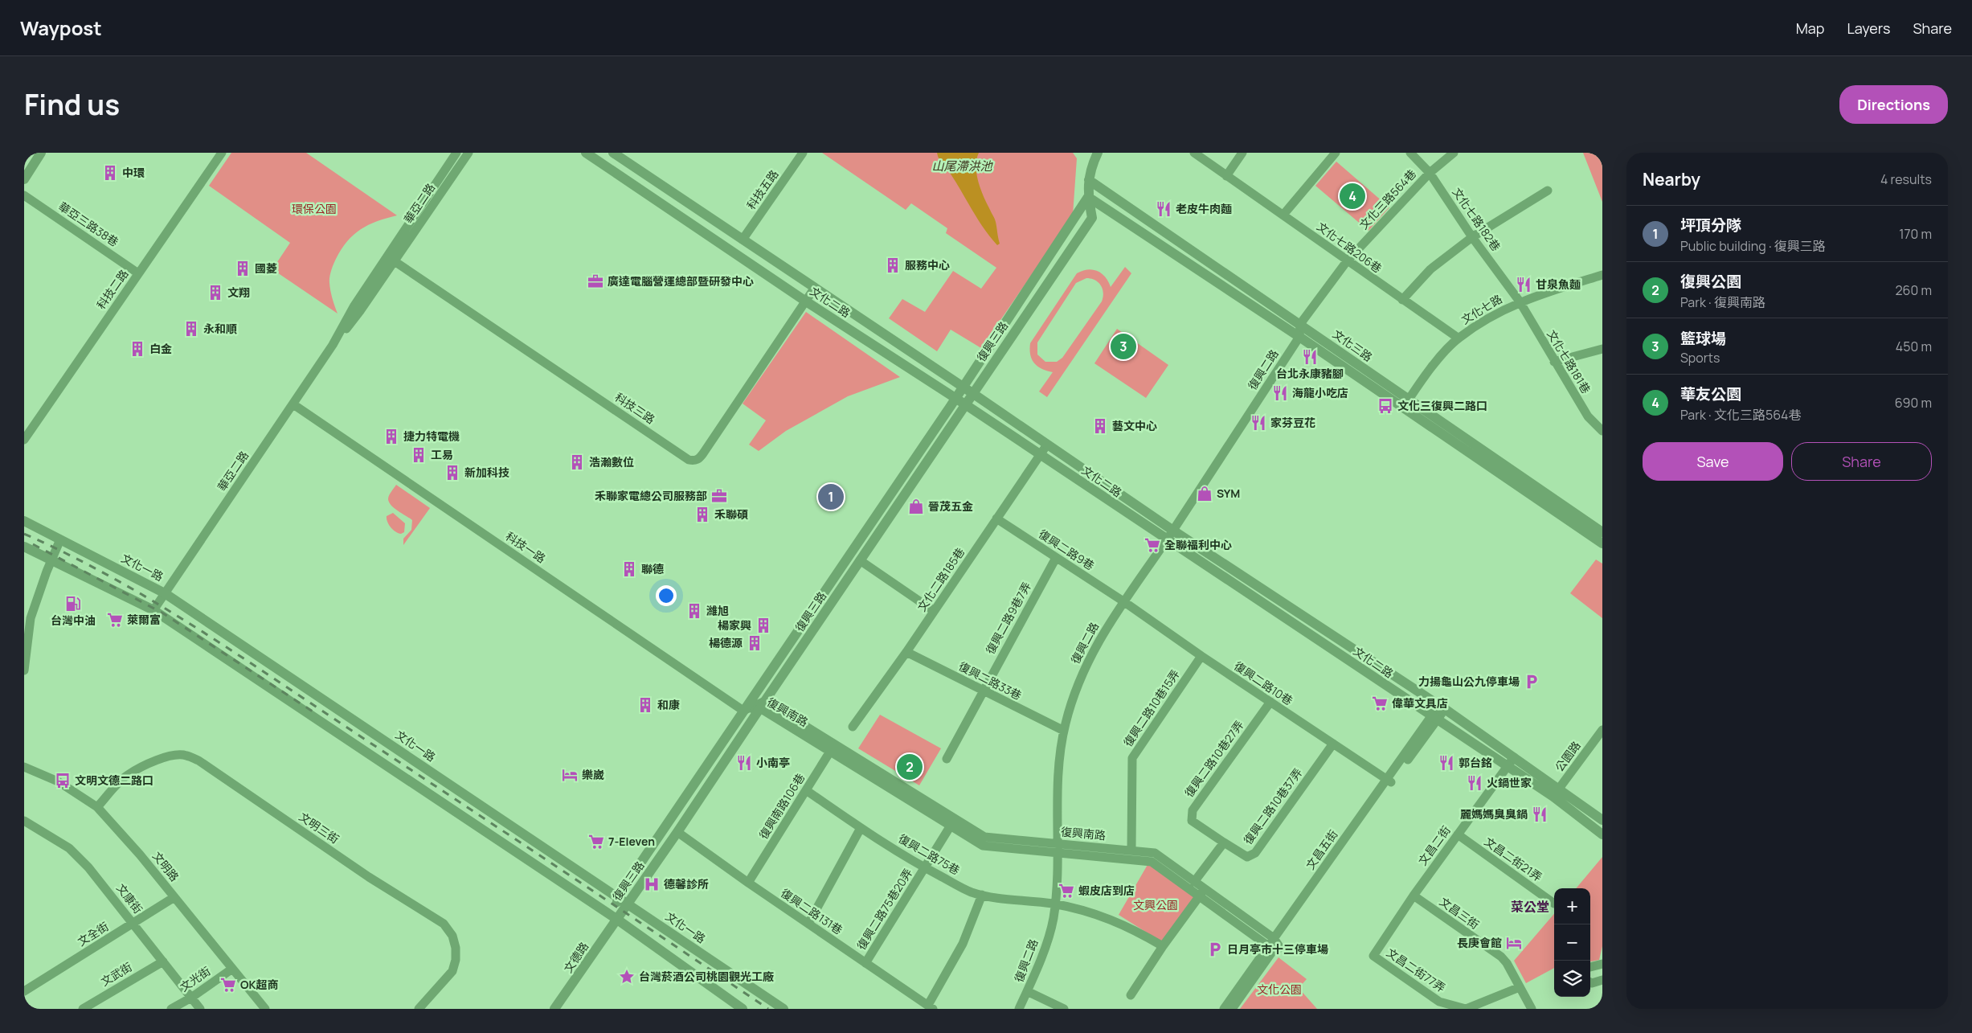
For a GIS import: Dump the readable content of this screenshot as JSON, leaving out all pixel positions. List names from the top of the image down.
{
  "streets": {
    "street": [
      "科技五路",
      "文化三路564巷",
      "華亞二路",
      "文化七路182巷",
      "華亞三路38巷",
      "文化七路206巷",
      "科技二路",
      "文化二路",
      "文化七路",
      "復興三路",
      "文化三路",
      "文化七路181巷",
      "復興二路",
      "科技三路",
      "科技一路",
      "復興二路9巷",
      "文化一路",
      "文化二路185巷",
      "復興二路9巷7弄",
      "復興二路33巷",
      "復興二路10巷",
      "復興二路10巷15弄",
      "復興南路",
      "公園路",
      "復興二路10巷27弄",
      "復興南路106巷",
      "復興二路10巷37弄",
      "文明三街",
      "文昌二街",
      "文昌五街",
      "復興二路75巷",
      "文昌二街21弄",
      "文明路",
      "文康街",
      "復興二路75巷20弄",
      "復興二路131巷",
      "文昌三街",
      "文全街",
      "文德路",
      "文昌二街77弄",
      "文武街",
      "文光街"
    ]
  },
  "crossings": [
    ["科技五路", "文化二路"],
    ["文化三路564巷", "文化七路182巷"],
    ["文化三路564巷", "文化七路206巷"],
    ["文化三路564巷", "文化三路"],
    ["華亞二路", "科技三路"],
    ["華亞二路", "科技一路"],
    ["華亞二路", "文化一路"],
    ["文化七路182巷", "文化七路"],
    ["文化七路182巷", "文化七路181巷"],
    ["華亞三路38巷", "科技二路"],
    ["文化七路206巷", "文化七路"],
    ["文化二路", "復興三路"],
    ["文化二路", "復興二路"],
    ["文化二路", "科技三路"],
    ["文化二路", "文化二路185巷"],
    ["文化二路", "公園路"],
    ["文化二路", "文昌二街"],
    ["文化二路", "文昌五街"],
    ["文化七路", "文化三路"],
    ["文化七路", "文化七路181巷"],
    ["復興三路", "文化三路"],
    ["復興三路", "科技一路"],
    ["復興三路", "文化一路"],
    ["復興三路", "復興南路"],
    ["復興三路", "復興二路131巷"],
    ["復興三路", "文德路"],
    ["文化三路", "復興二路"],
    ["復興二路", "復興二路9巷"],
    ["復興二路", "復興二路33巷"],
    ["復興二路", "復興二路10巷"],
    ["復興二路", "復興南路"],
    ["復興二路", "復興二路75巷"],
    ["科技一路", "復興南路"],
    ["復興二路9巷", "文化二路185巷"],
    ["復興二路9巷", "復興二路9巷7弄"],
    ["復興二路9巷", "復興二路10巷"],
    ["文化二路185巷", "復興二路33巷"],
    ["復興二路9巷7弄", "復興二路33巷"],
    ["復興二路10巷", "復興二路10巷15弄"],
    ["復興二路10巷", "復興二路10巷27弄"],
    ["復興二路10巷", "復興二路10巷37弄"],
    ["復興二路10巷", "文昌五街"],
    ["復興二路10巷15弄", "復興南路"],
    ["復興南路", "復興南路106巷"],
    ["復興南路", "文昌五街"],
    ["復興南路", "復興二路75巷20弄"],
    ["復興二路10巷27弄", "復興二路10巷37弄"],
    ["復興南路106巷", "復興二路75巷"],
    ["復興南路106巷", "復興二路131巷"],
    ["文明三街", "文明路"],
    ["文昌二街", "文昌二街21弄"],
    ["文昌二街", "文昌三街"],
    ["文昌二街", "文昌二街77弄"],
    ["復興二路75巷", "復興二路75巷20弄"],
    ["文明路", "文全街"],
    ["文明路", "文光街"],
    ["文康街", "文全街"],
    ["文康街", "文武街"],
    ["文康街", "文光街"],
    ["復興二路75巷20弄", "復興二路131巷"],
    ["文昌三街", "文昌二街77弄"]
  ],
  "districts": ["菜公堂"],
  "water": ["山尾滯洪池"],
  "parks": ["環保公園", "文興公園", "文化公園"],
  "places": {
    "building": [
      "中環",
      "服務中心",
      "國菱",
      "文翔",
      "永和順",
      "白金",
      "藝文中心",
      "捷力特電機",
      "工易",
      "浩瀚數位",
      "新加科技",
      "禾聯碩",
      "聯德",
      "濰旭",
      "楊家興",
      "楊德源",
      "和康"
    ],
    "restaurant": [
      "老皮牛肉麵",
      "甘泉魚麵",
      "台北永康豬腳",
      "海龍小吃店",
      "家芬豆花",
      "小南亭",
      "郭台銘",
      "火鍋世家",
      "麗媽媽臭臭鍋"
    ],
    "office": ["廣達電腦營運總部暨研發中心", "禾聯家電總公司服務部"],
    "bus stop": ["文化三復興二路口", "文明文德二路口"],
    "shop": ["SYM", "晉茂五金"],
    "supermarket": [
      "全聯福利中心",
      "萊爾富",
      "偉華文具店",
      "7-Eleven",
      "蝦皮店到店",
      "OK超商"
    ],
    "fuel station": ["台灣中油"],
    "parking": ["力揚龜山公九停車場", "日月亭市十三停車場"],
    "hotel": ["樂崴", "長庚會館"],
    "hospital": ["德馨診所"],
    "place": ["台灣菸酒公司桃園觀光工廠"]
  },
  "page": {
    "header": "Waypost",
    "nav": ["Map", "Layers", "Share"],
    "title": "Find us",
    "buttons": [
      "Directions",
      ["Save", "Share"]
    ],
    "heading": ["Nearby", "4 results"],
    "pins": [
      "4",
      "3",
      "1",
      "2"
    ],
    "list": [
      {
        "mark": "1",
        "name": "坪頂分隊",
        "note": "Public building · 復興三路",
        "value": "170 m"
      },
      {
        "mark": "2",
        "name": "復興公園",
        "note": "Park · 復興南路",
        "value": "260 m"
      },
      {
        "mark": "3",
        "name": "籃球場",
        "note": "Sports",
        "value": "450 m"
      },
      {
        "mark": "4",
        "name": "華友公園",
        "note": "Park · 文化三路564巷",
        "value": "690 m"
      }
    ],
    "map_buttons": ["+", "−"]
  }
}
